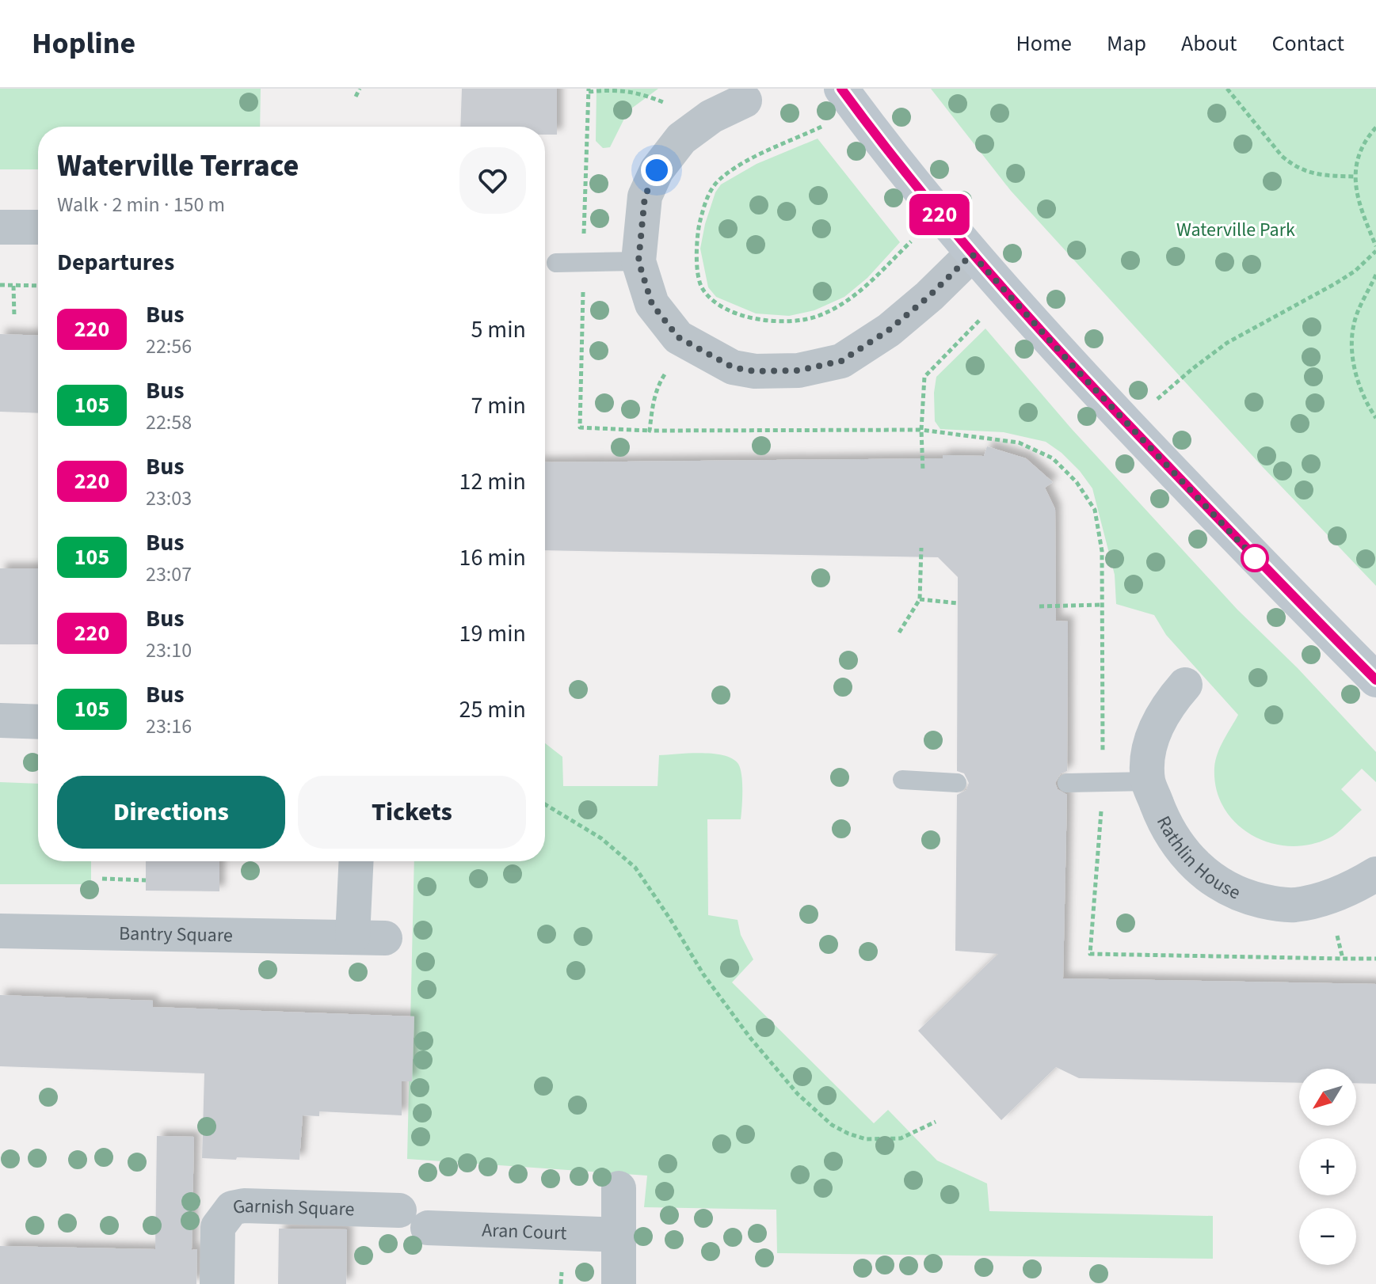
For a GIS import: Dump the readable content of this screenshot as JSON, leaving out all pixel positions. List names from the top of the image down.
{
  "streets": {
    "street": [
      "Rathlin House",
      "Bantry Square",
      "Garnish Square",
      "Aran Court"
    ]
  },
  "crossings": [
    ["Garnish Square", "Aran Court"]
  ],
  "parks": ["Waterville Park"],
  "lines": ["bus line 220"],
  "north": "bottom left",
  "page": {
    "header": "Hopline",
    "nav": [
      "Home",
      "Map",
      "About",
      "Contact"
    ],
    "on_map": "220",
    "heading": [
      ["Waterville Terrace", "Walk · 2 min · 150 m"],
      "Departures"
    ],
    "list": [
      {
        "mark": "220",
        "name": "Bus",
        "note": "22:56",
        "value": "5 min"
      },
      {
        "mark": "105",
        "name": "Bus",
        "note": "22:58",
        "value": "7 min"
      },
      {
        "mark": "220",
        "name": "Bus",
        "note": "23:03",
        "value": "12 min"
      },
      {
        "mark": "105",
        "name": "Bus",
        "note": "23:07",
        "value": "16 min"
      },
      {
        "mark": "220",
        "name": "Bus",
        "note": "23:10",
        "value": "19 min"
      },
      {
        "mark": "105",
        "name": "Bus",
        "note": "23:16",
        "value": "25 min"
      }
    ],
    "buttons": ["Directions", "Tickets"],
    "map_buttons": ["+", "−"]
  }
}
